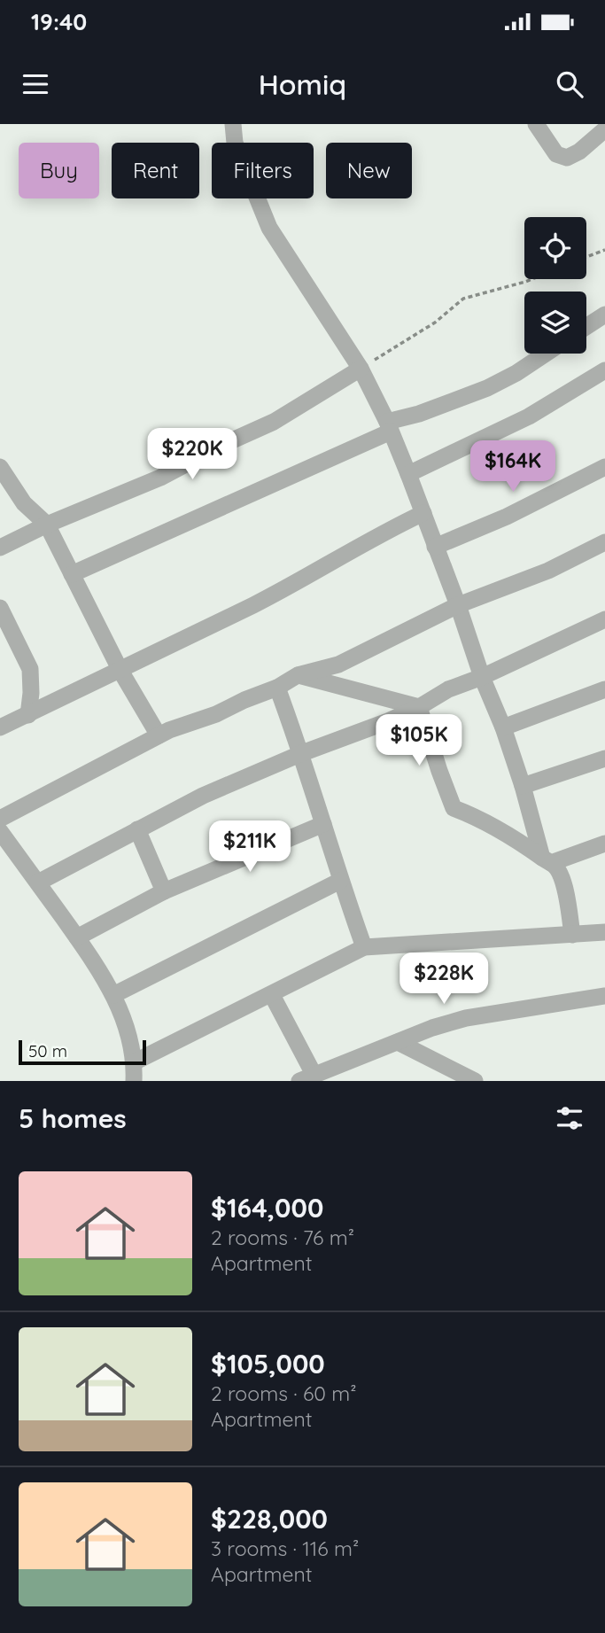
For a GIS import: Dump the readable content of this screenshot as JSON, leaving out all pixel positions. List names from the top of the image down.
{
  "scale_bar": "50 m",
  "page": {
    "status": "19:40",
    "header": "Homiq",
    "chip": [
      "Buy",
      "Rent",
      "Filters",
      "New"
    ],
    "price": [
      "$220K",
      "$164K",
      "$105K",
      "$211K",
      "$228K"
    ],
    "scale": "50 m",
    "heading": "5 homes",
    "list": [
      {
        "name": "$164,000",
        "note": "2 rooms · 76 m² · Apartment"
      },
      {
        "name": "$105,000",
        "note": "2 rooms · 60 m² · Apartment"
      },
      {
        "name": "$228,000",
        "note": "3 rooms · 116 m² · Apartment"
      }
    ]
  }
}
